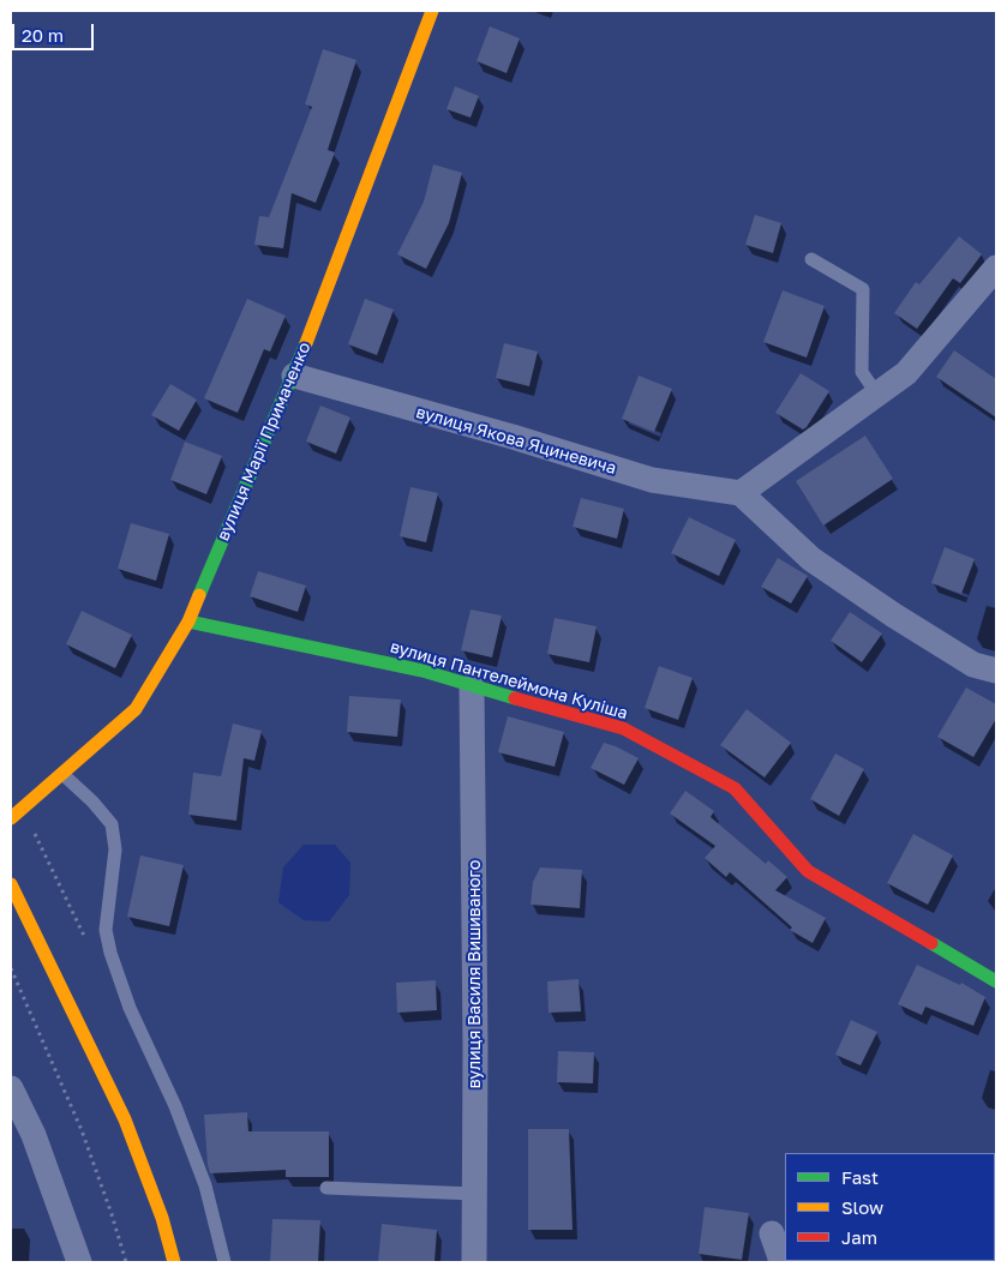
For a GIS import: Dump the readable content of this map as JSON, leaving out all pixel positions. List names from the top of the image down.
{
  "streets": {
    "street": [
      "вулиця Якова Яциневича",
      "вулиця Марії Примаченко",
      "вулиця Пантелеймона Куліша",
      "вулиця Василя Вишиваного"
    ]
  },
  "crossings": [
    ["вулиця Якова Яциневича", "вулиця Марії Примаченко"],
    ["вулиця Марії Примаченко", "вулиця Пантелеймона Куліша"],
    ["вулиця Пантелеймона Куліша", "вулиця Василя Вишиваного"]
  ],
  "legend": ["Fast", "Slow", "Jam"],
  "scale_bar": "20 m"
}
